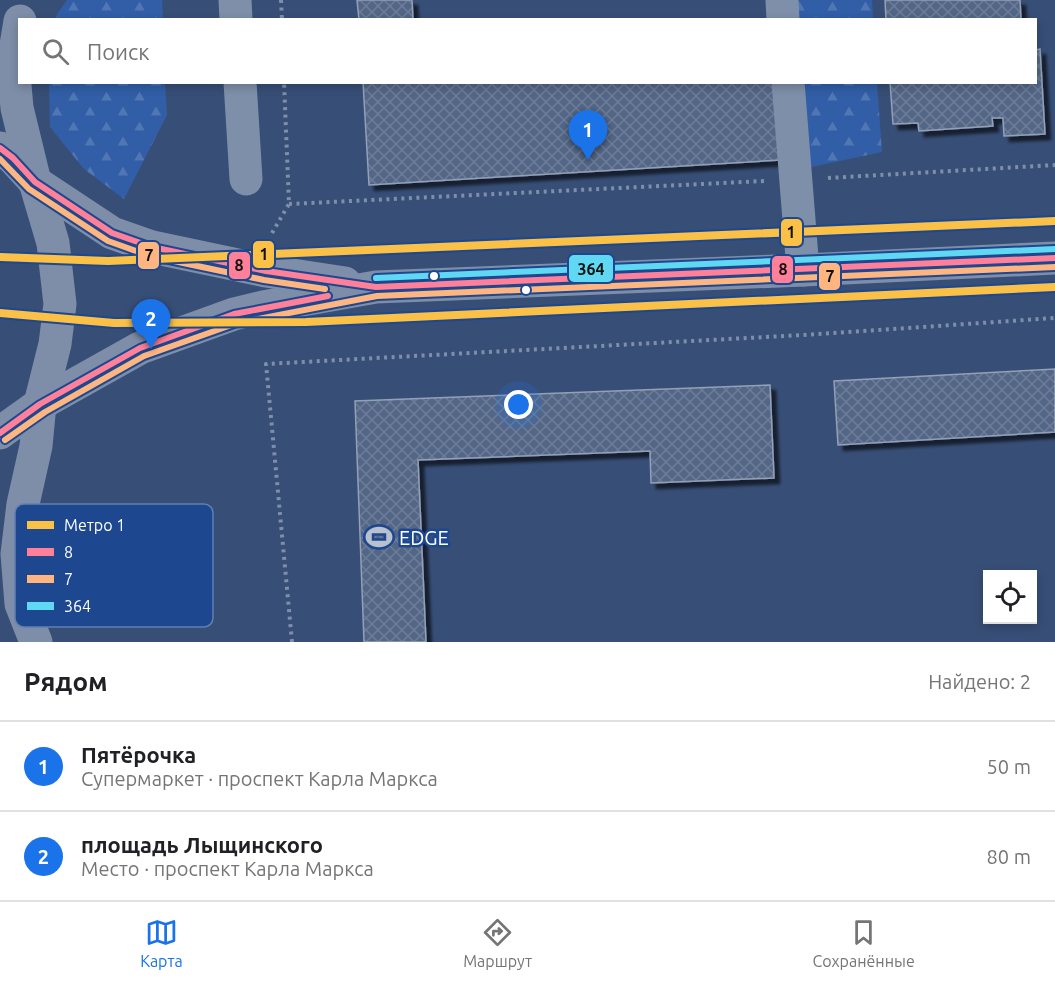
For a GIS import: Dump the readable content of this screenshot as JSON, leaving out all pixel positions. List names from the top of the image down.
{
  "places": {
    "sports": ["EDGE"]
  },
  "lines": [
    "transit line 8",
    "transit line 7",
    "metro line 1",
    "transit line 364"
  ],
  "legend": [
    "Метро 1",
    "8",
    "7",
    "364"
  ],
  "page": {
    "search": "Поиск",
    "pins": ["1", "2"],
    "heading": ["Рядом", "Найдено: 2"],
    "list": [
      {
        "mark": "1",
        "name": "Пятёрочка",
        "note": "Супермаркет · проспект Карла Маркса",
        "value": "50 m"
      },
      {
        "mark": "2",
        "name": "площадь Лыщинского",
        "note": "Место · проспект Карла Маркса",
        "value": "80 m"
      }
    ],
    "nav": ["Карта", "Маршрут", "Сохранённые"]
  }
}
